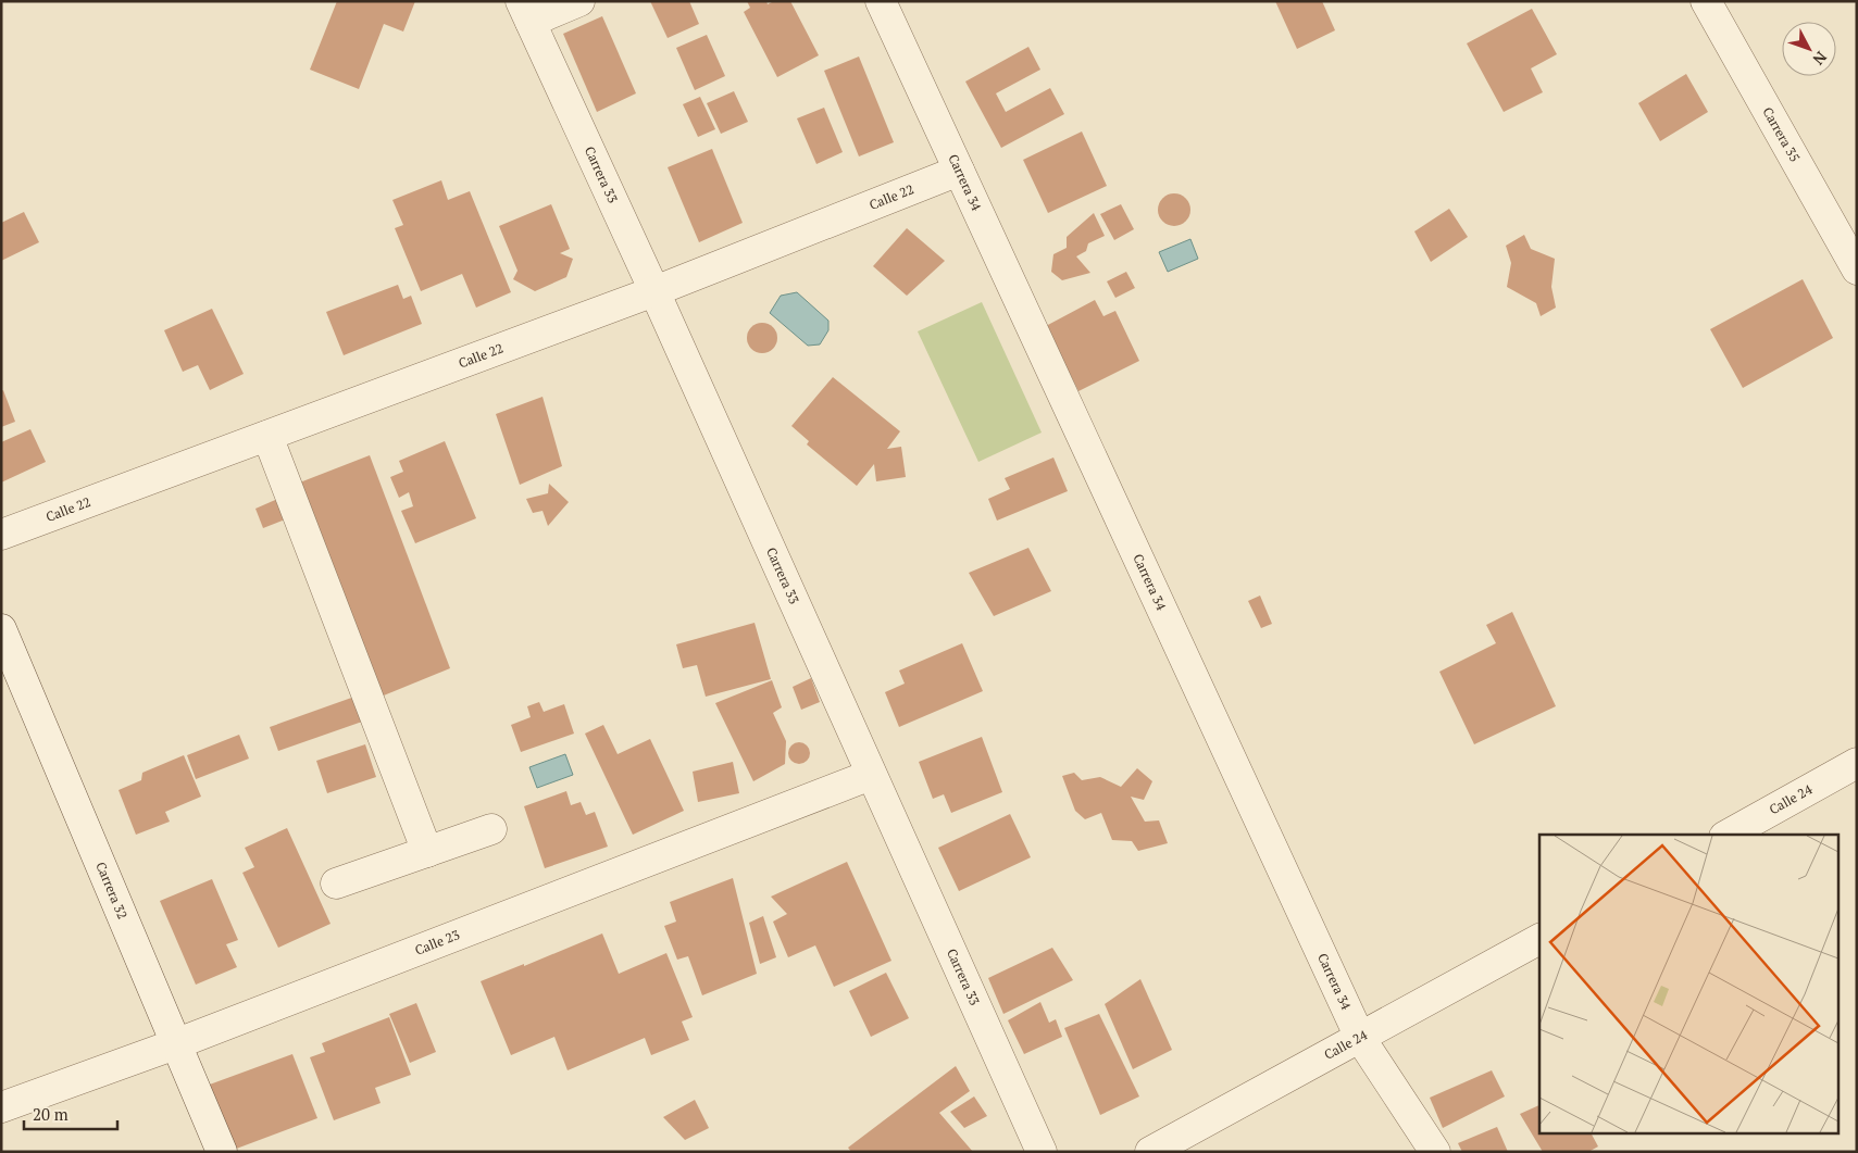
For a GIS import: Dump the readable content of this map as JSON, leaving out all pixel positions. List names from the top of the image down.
{
  "streets": {
    "street": [
      "Carrera 35",
      "Carrera 33",
      "Carrera 34",
      "Calle 22",
      "Calle 24",
      "Carrera 32",
      "Calle 23"
    ]
  },
  "crossings": [
    ["Carrera 33", "Calle 22"],
    ["Carrera 33", "Calle 23"],
    ["Carrera 34", "Calle 22"],
    ["Carrera 34", "Calle 24"],
    ["Carrera 32", "Calle 23"]
  ],
  "scale_bar": "20 m",
  "north": "bottom right"
}
